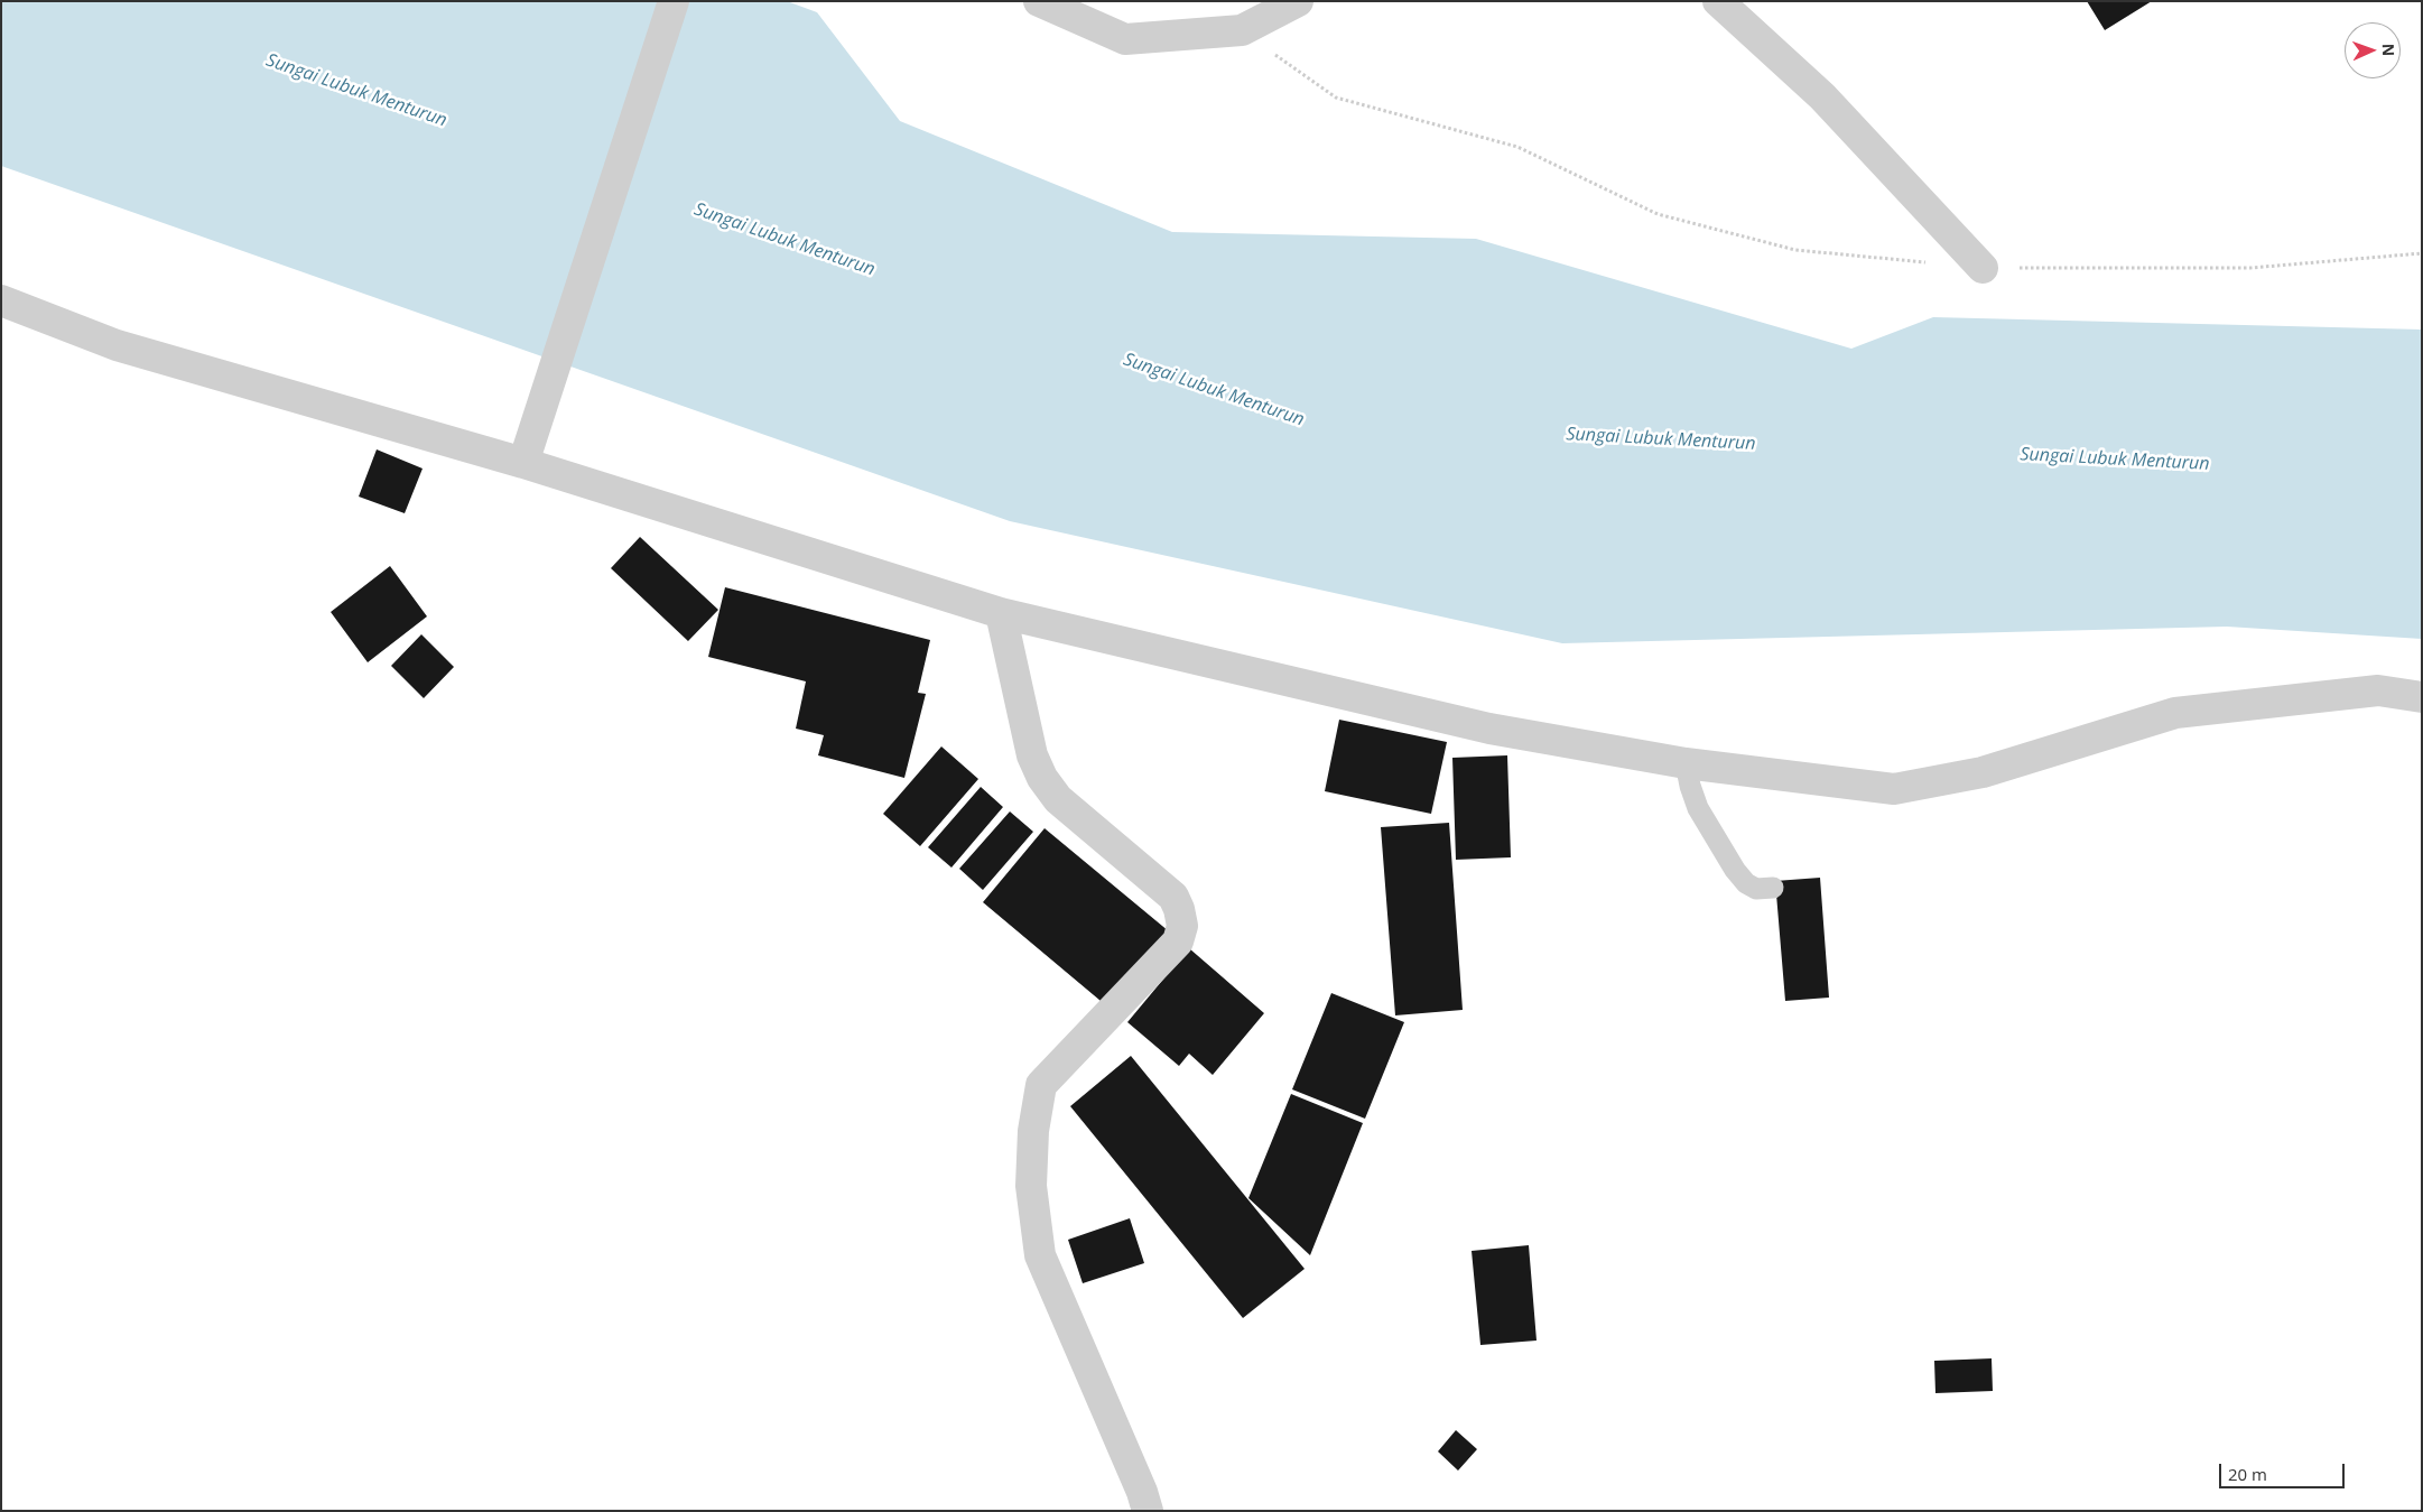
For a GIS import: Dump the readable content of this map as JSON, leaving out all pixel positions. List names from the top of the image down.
{
  "water": ["Sungai Lubuk Menturun"],
  "scale_bar": "20 m",
  "north": "right"
}
